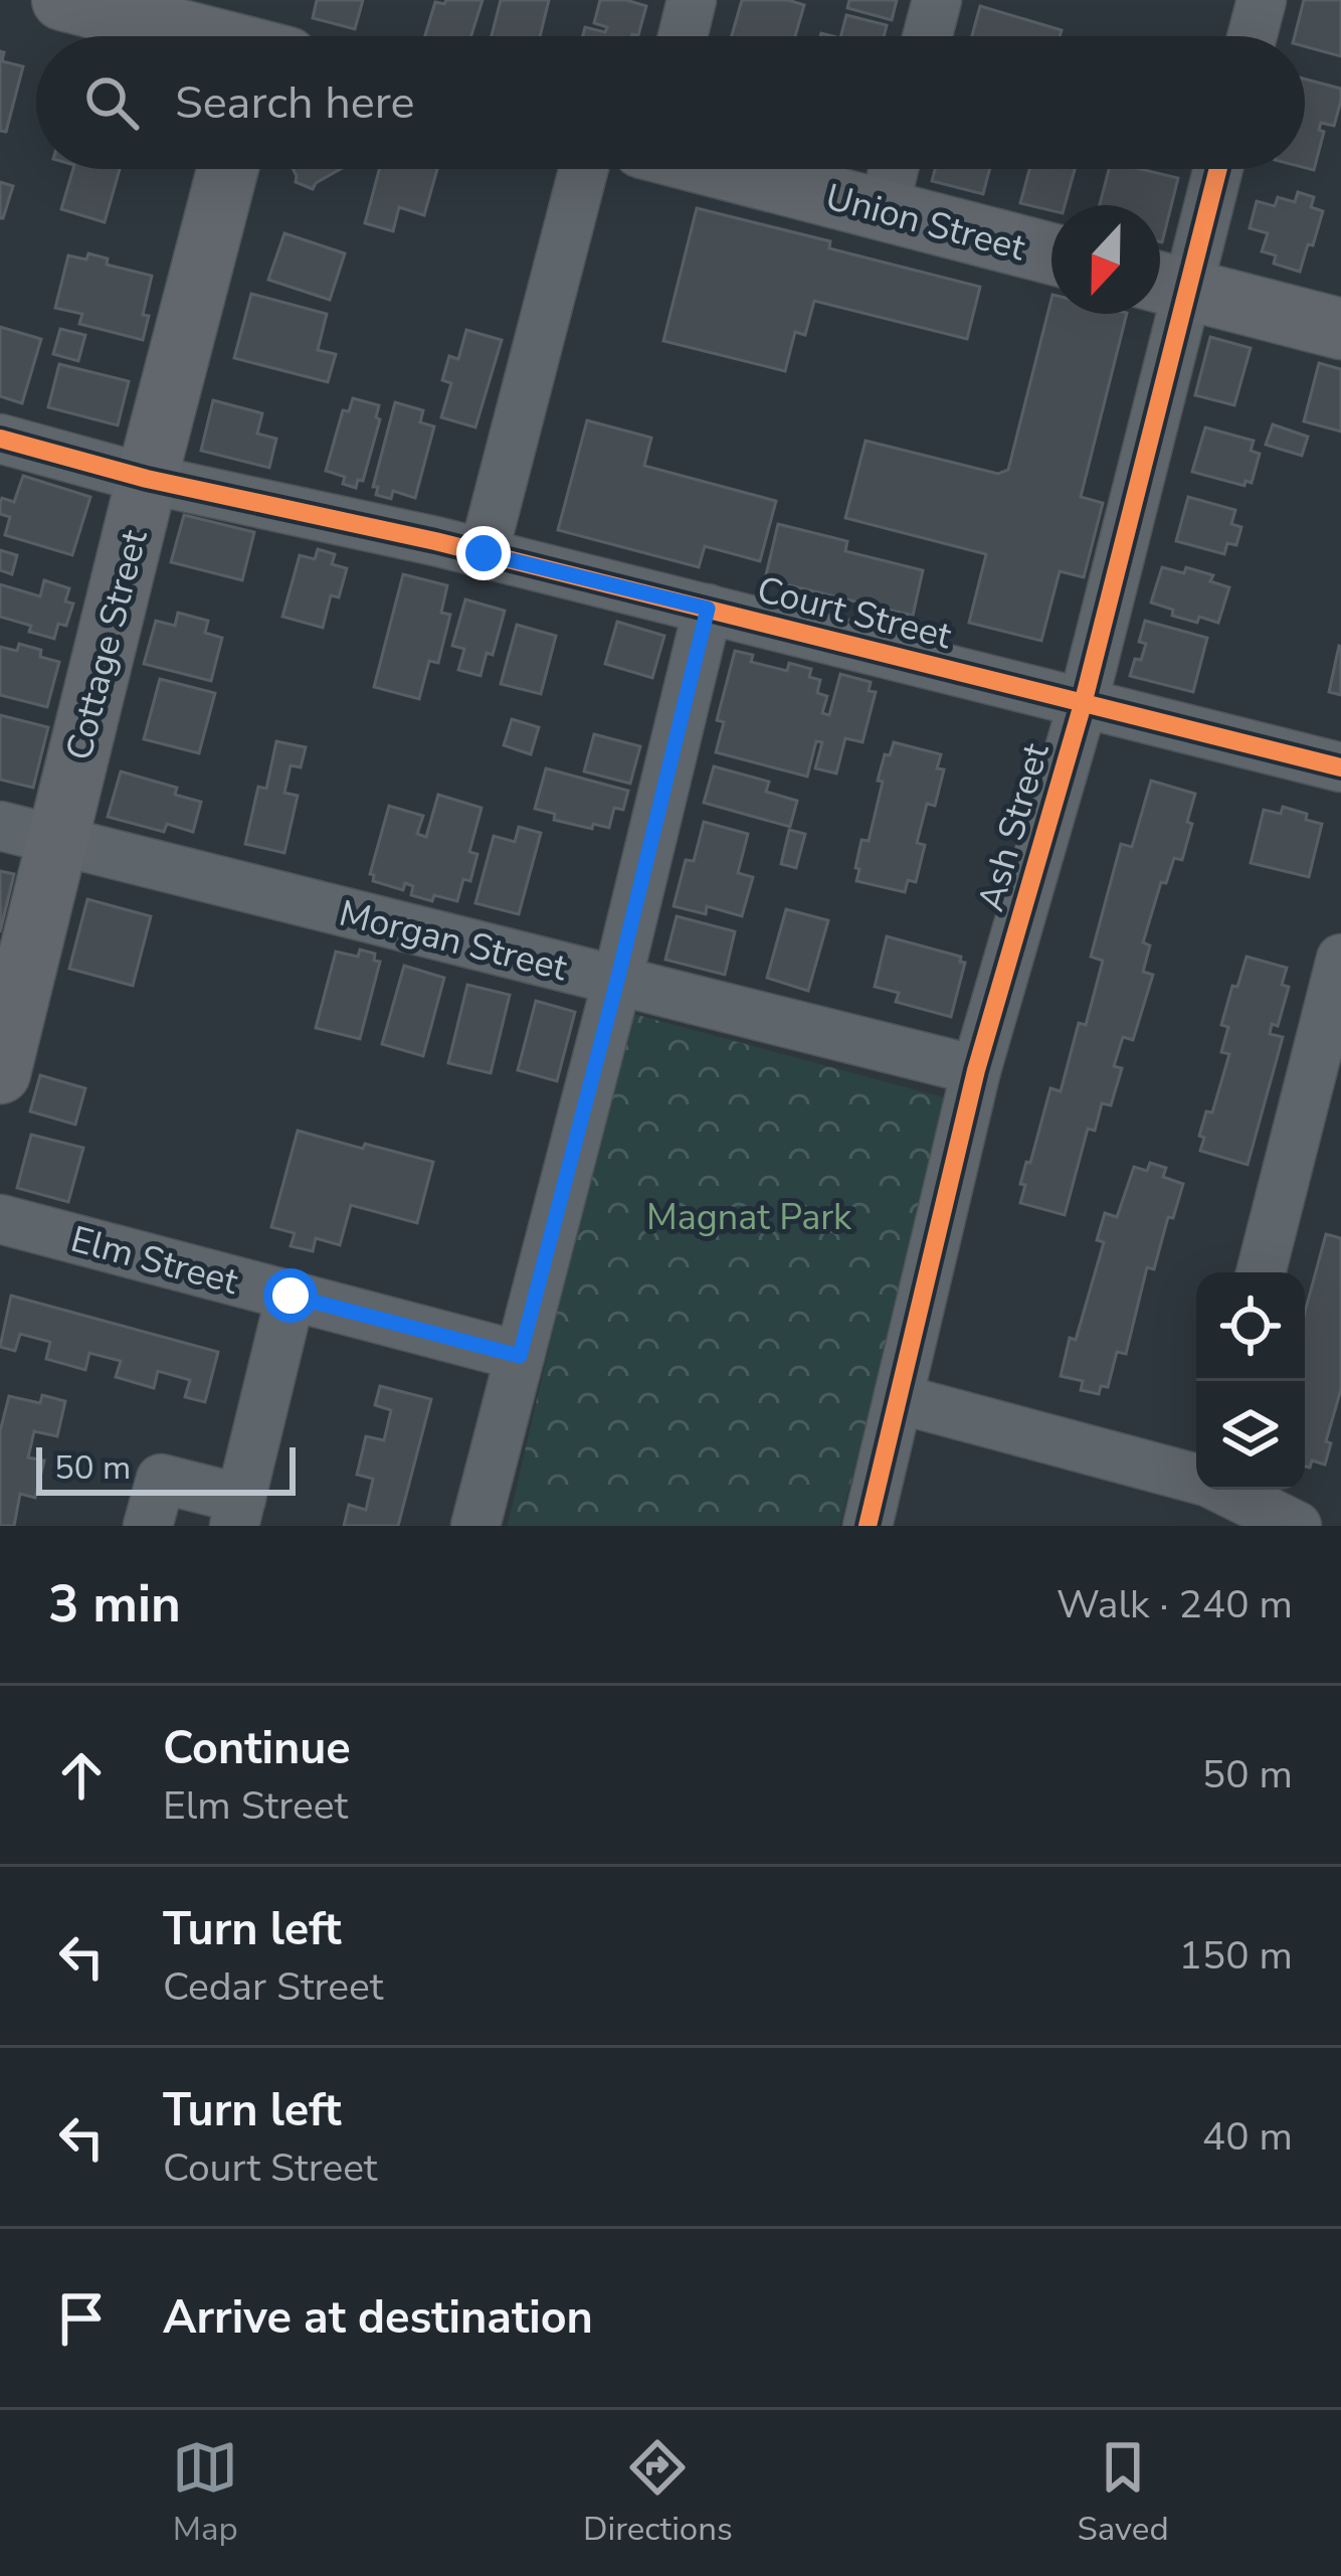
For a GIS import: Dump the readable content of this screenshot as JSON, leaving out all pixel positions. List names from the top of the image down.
{
  "streets": {
    "main road": ["Union Street", "Cottage Street"],
    "street": [
      "Court Street",
      "Ash Street",
      "Morgan Street",
      "Elm Street"
    ]
  },
  "crossings": [
    ["Court Street", "Cottage Street"],
    ["Court Street", "Ash Street"],
    ["Cottage Street", "Morgan Street"],
    ["Ash Street", "Morgan Street"]
  ],
  "parks": ["Magnat Park"],
  "scale_bar": "50 m",
  "north": "bottom",
  "page": {
    "search": "Search here",
    "scale": "50 m",
    "heading": ["3 min", "Walk · 240 m"],
    "list": [
      ["Continue", "Elm Street", "50 m"],
      ["Turn left", "Cedar Street", "150 m"],
      ["Turn left", "Court Street", "40 m"],
      "Arrive at destination"
    ],
    "nav": ["Map", "Directions", "Saved"]
  }
}
